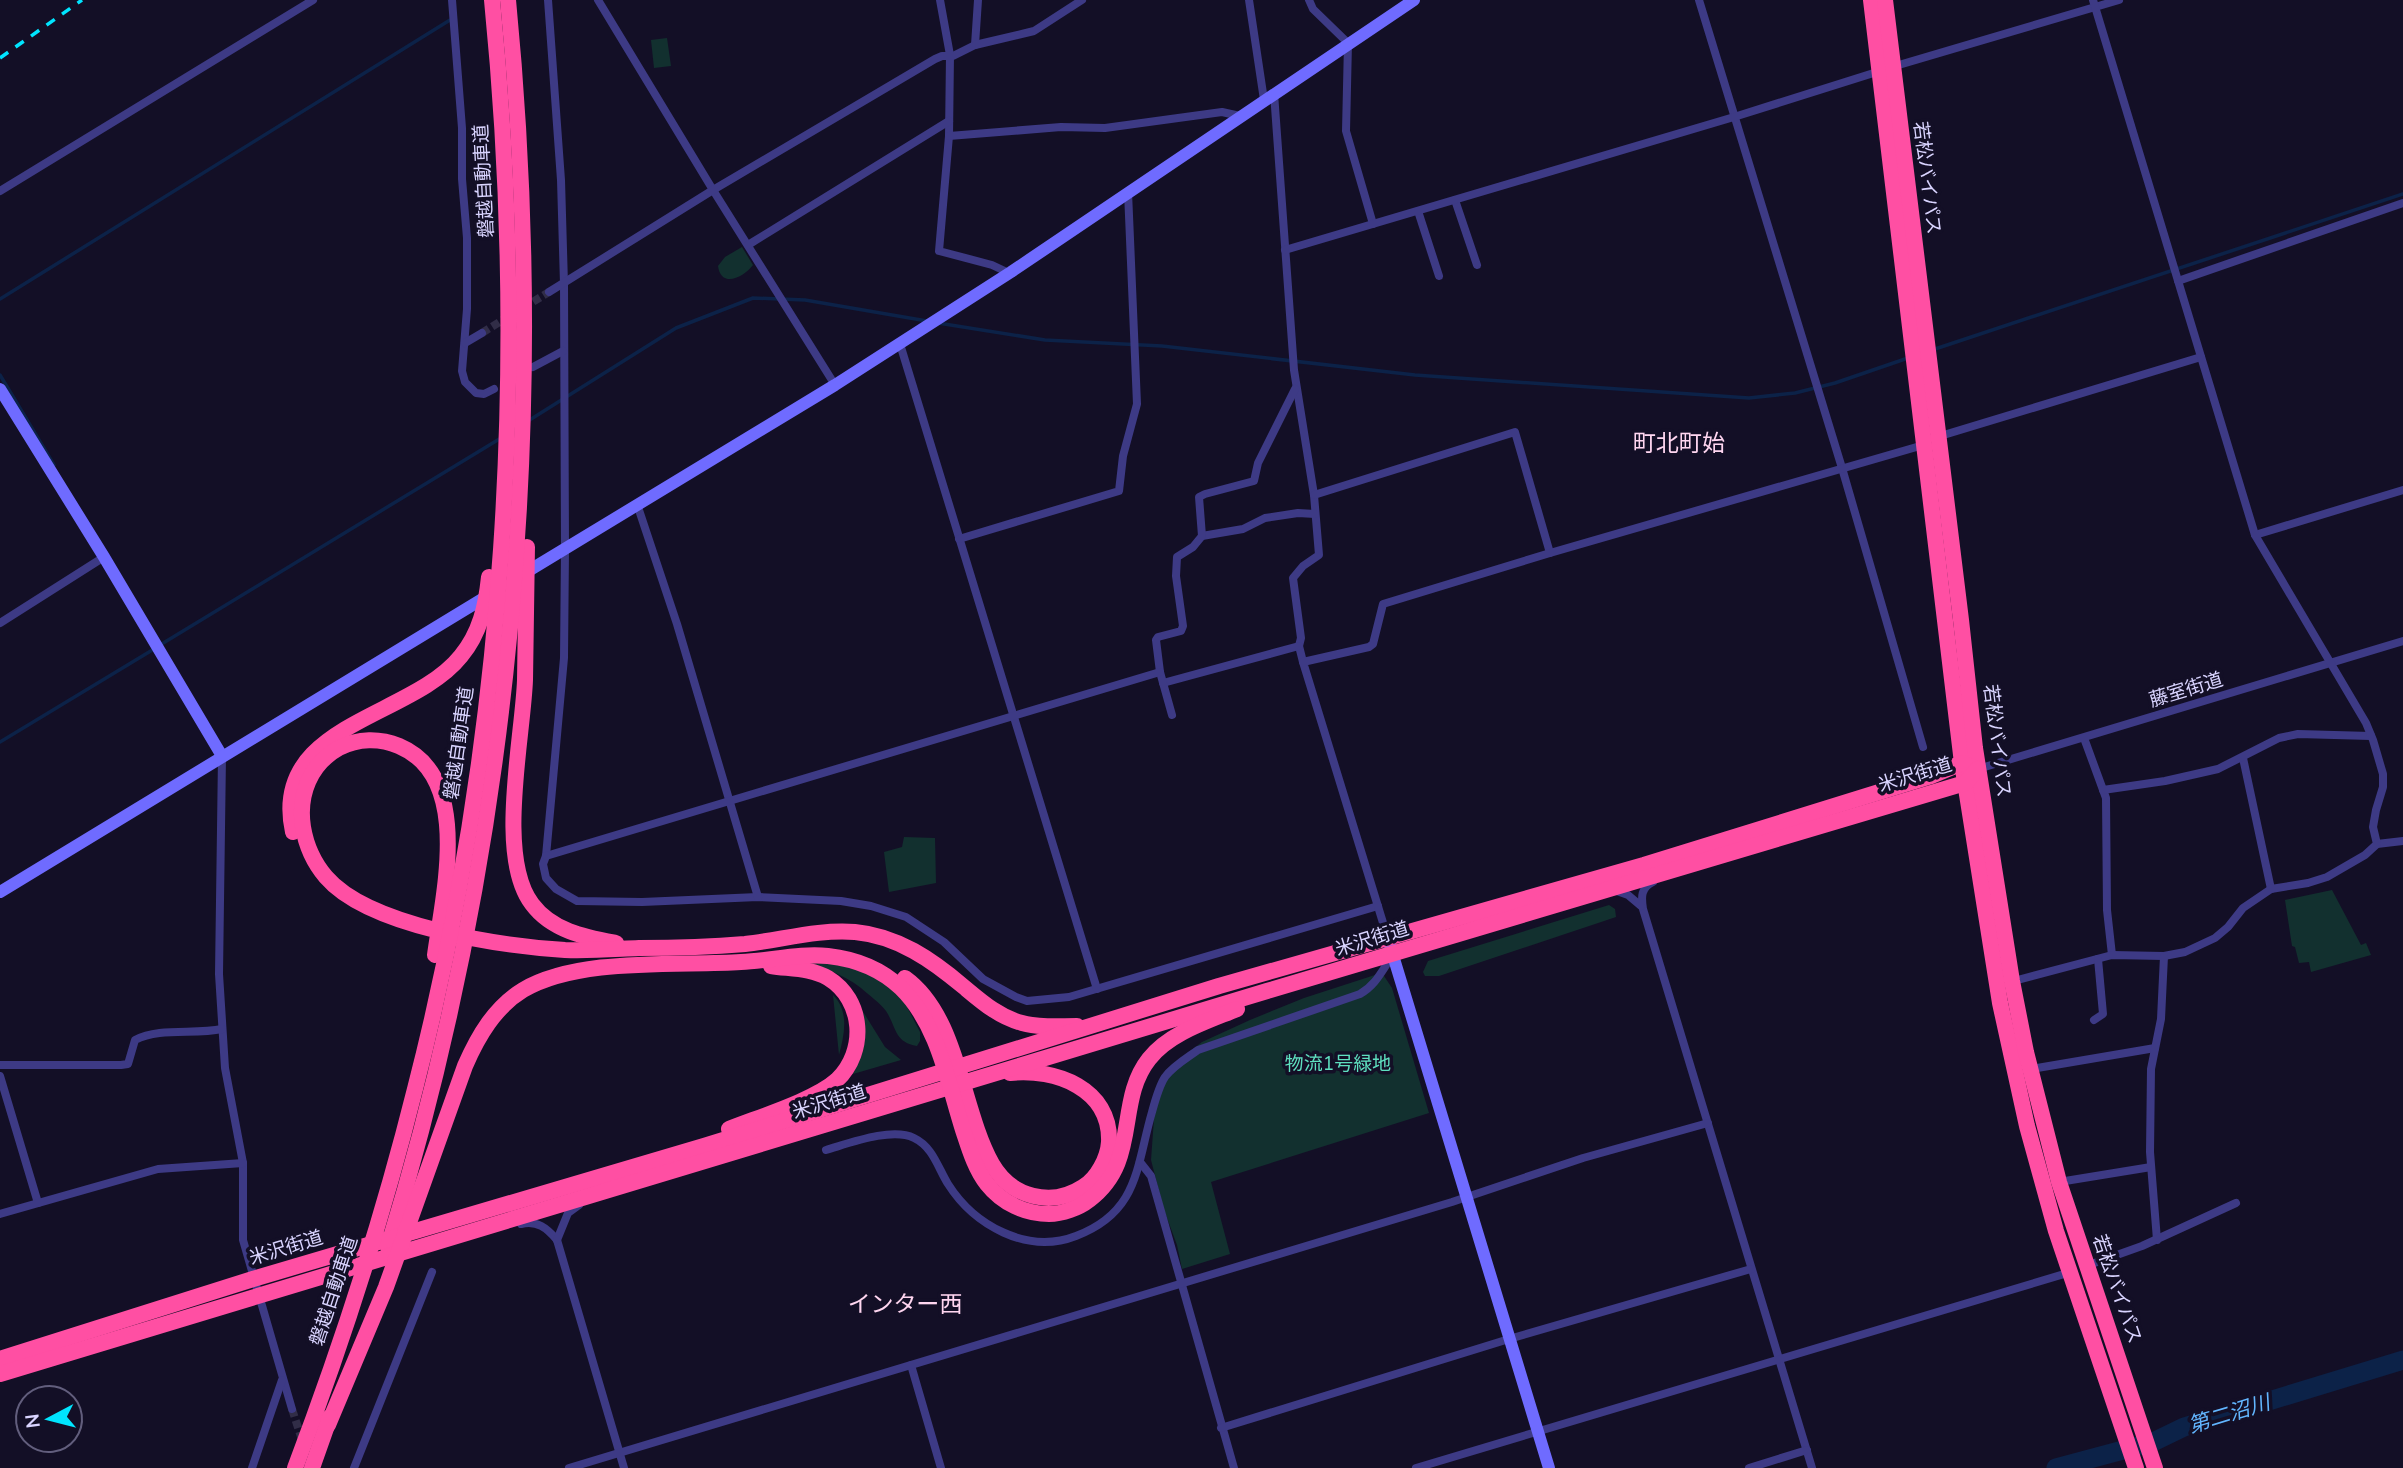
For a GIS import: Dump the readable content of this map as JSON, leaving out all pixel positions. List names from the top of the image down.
{
  "streets": {
    "highway": ["若松バイパス", "磐越自動車道", "米沢街道"],
    "street": ["藤室街道"]
  },
  "crossings": [
    ["若松バイパス", "藤室街道"],
    ["若松バイパス", "米沢街道"],
    ["藤室街道", "米沢街道"]
  ],
  "districts": ["町北町始", "インター西"],
  "water": ["第二沼川"],
  "parks": ["物流1号緑地"],
  "north": "left"
}
